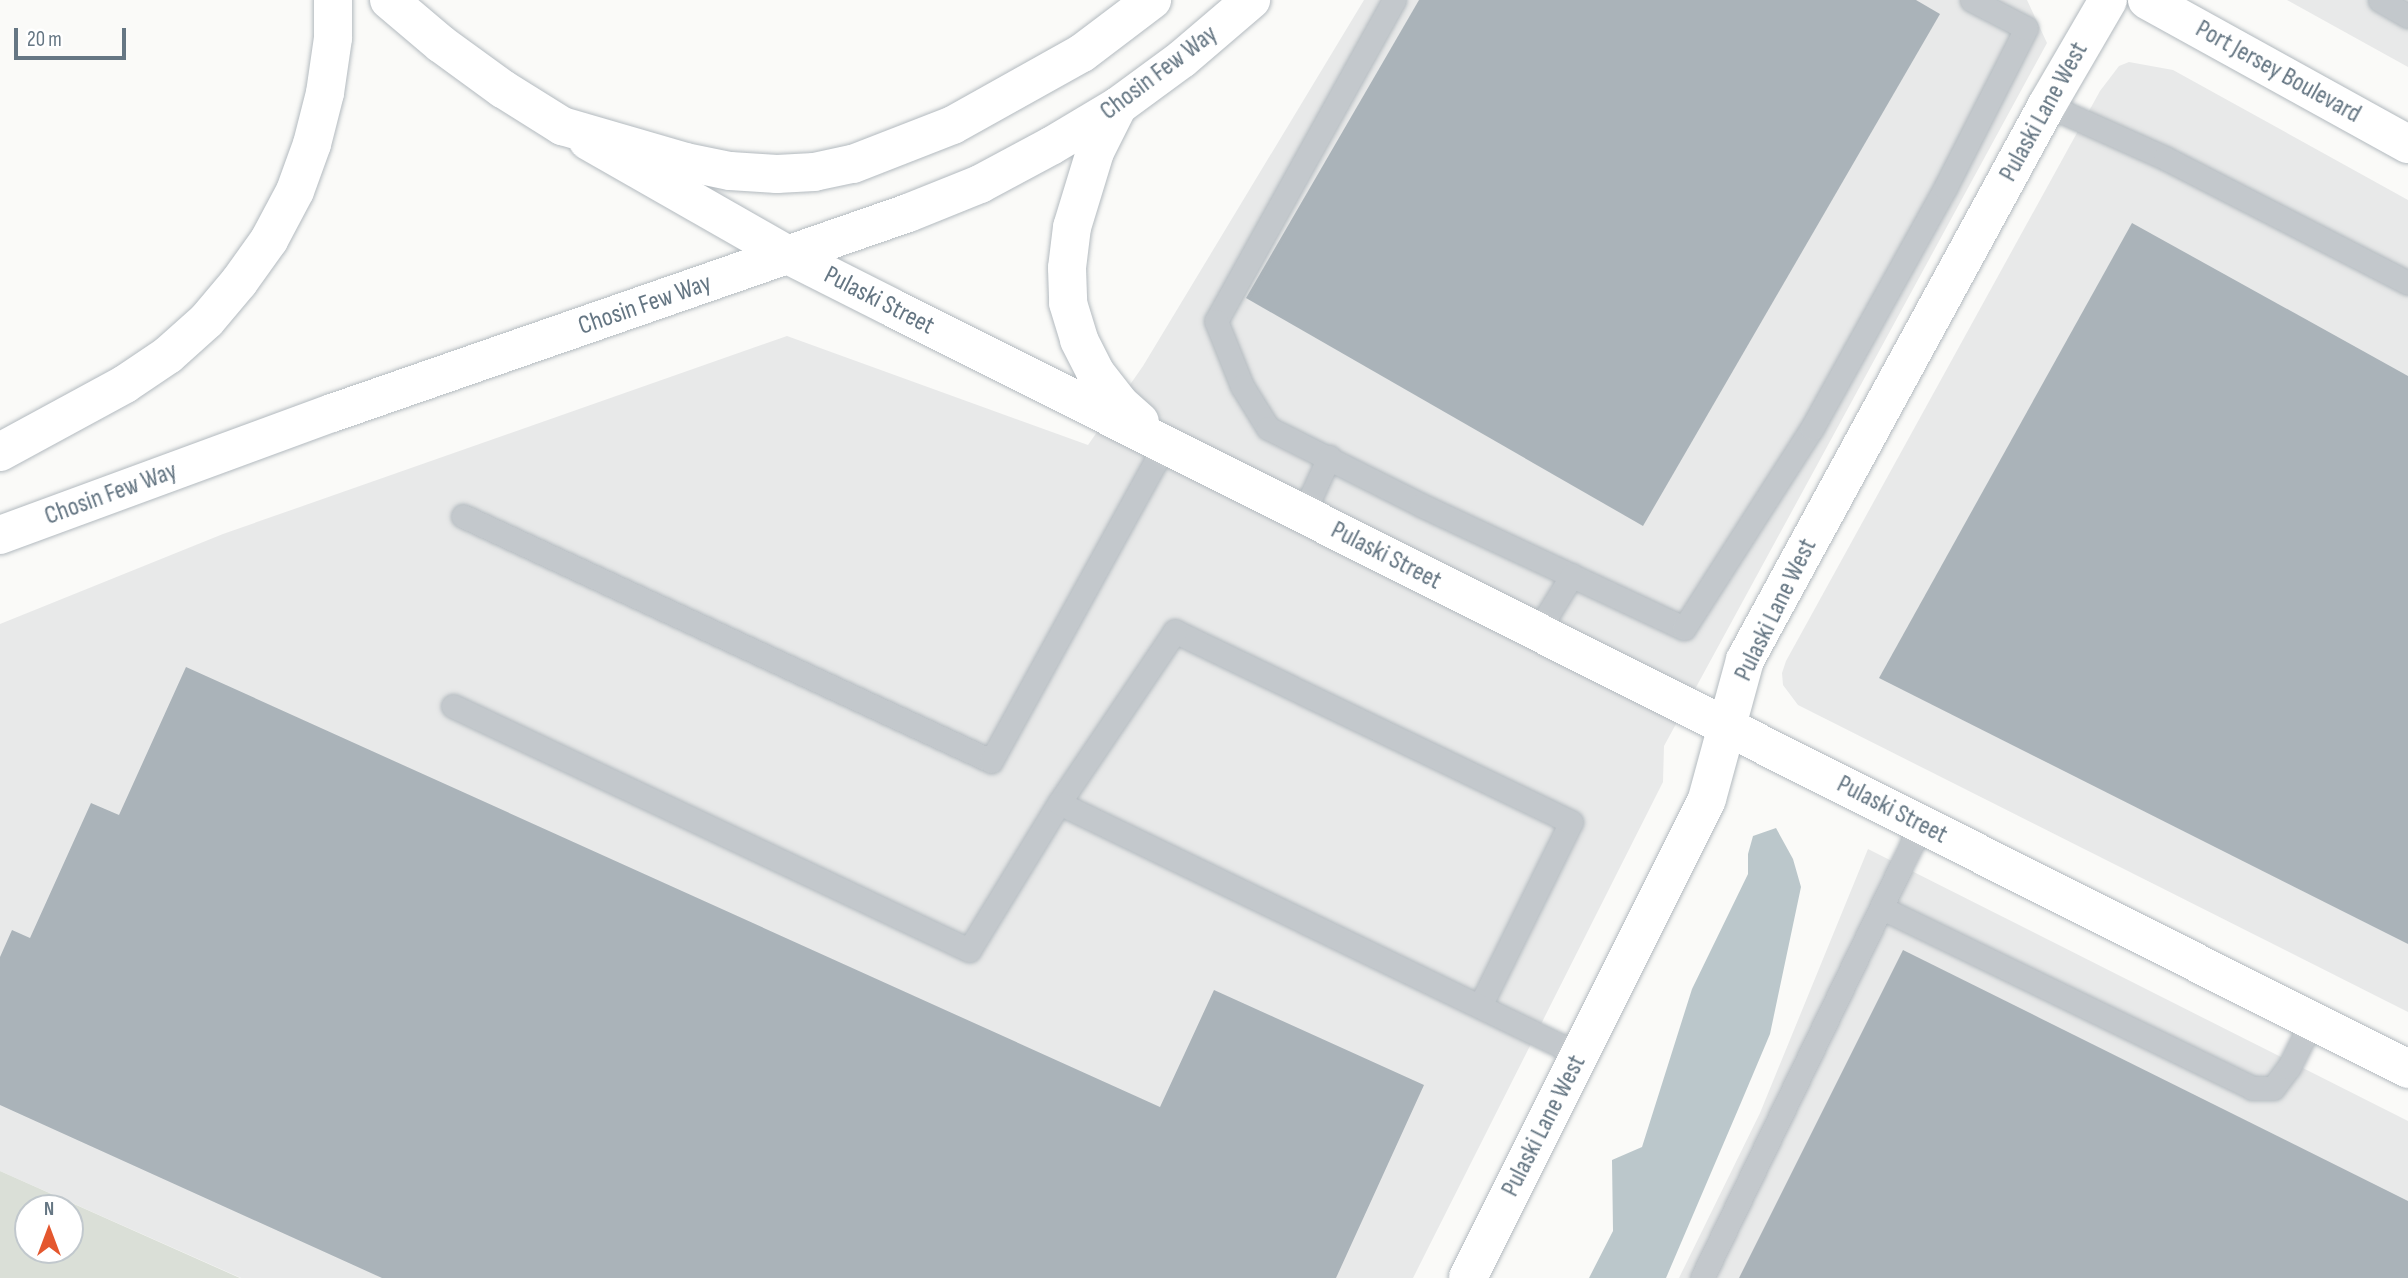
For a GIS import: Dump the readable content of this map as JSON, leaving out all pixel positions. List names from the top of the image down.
{
  "streets": {
    "main road": [
      "Port Jersey Boulevard",
      "Chosin Few Way",
      "Pulaski Lane West",
      "Pulaski Street"
    ]
  },
  "crossings": [
    ["Chosin Few Way", "Pulaski Street"],
    ["Pulaski Lane West", "Pulaski Street"]
  ],
  "scale_bar": "20 m",
  "north": "top"
}
